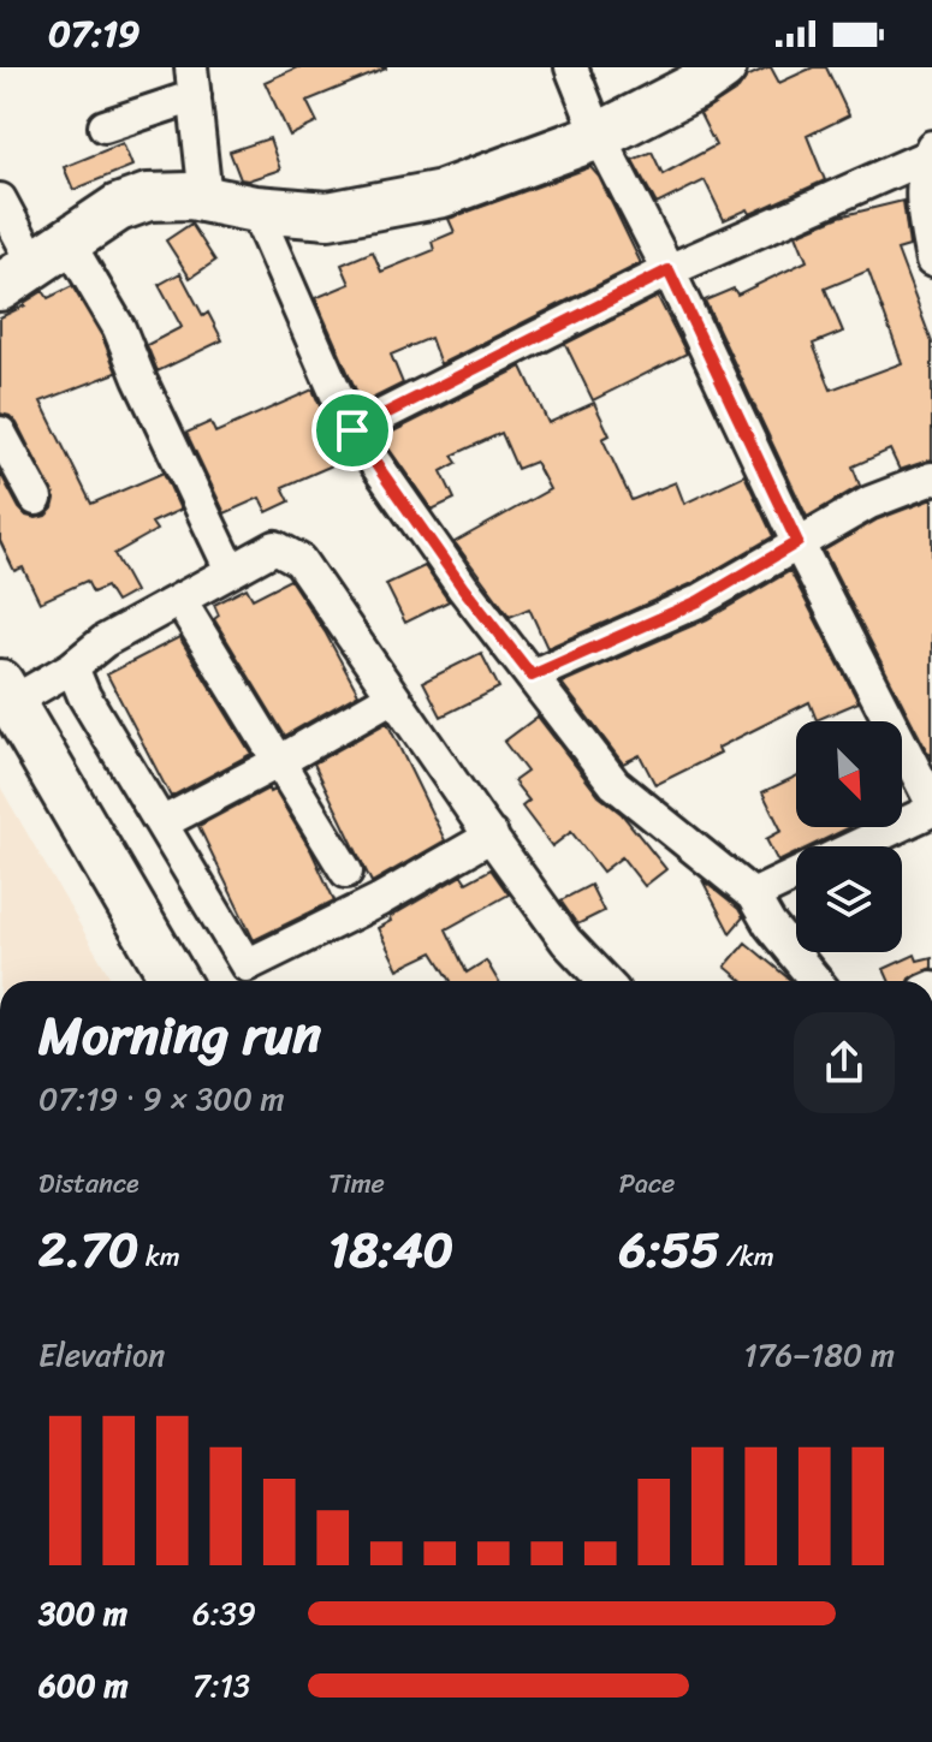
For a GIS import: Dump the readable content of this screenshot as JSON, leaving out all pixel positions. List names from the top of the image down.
{
  "north": "bottom right",
  "page": {
    "status": "07:19",
    "heading": ["Morning run", "07:19 · 9 × 300 m"],
    "stats": [
      ["Distance", "2.70 km"],
      ["Time", "18:40"],
      ["Pace", "6:55 /km"]
    ],
    "chart": ["Elevation", "176–180 m"],
    "list": [
      {
        "name": "300 m",
        "note": "6:39"
      },
      {
        "name": "600 m",
        "note": "7:13"
      }
    ]
  }
}
